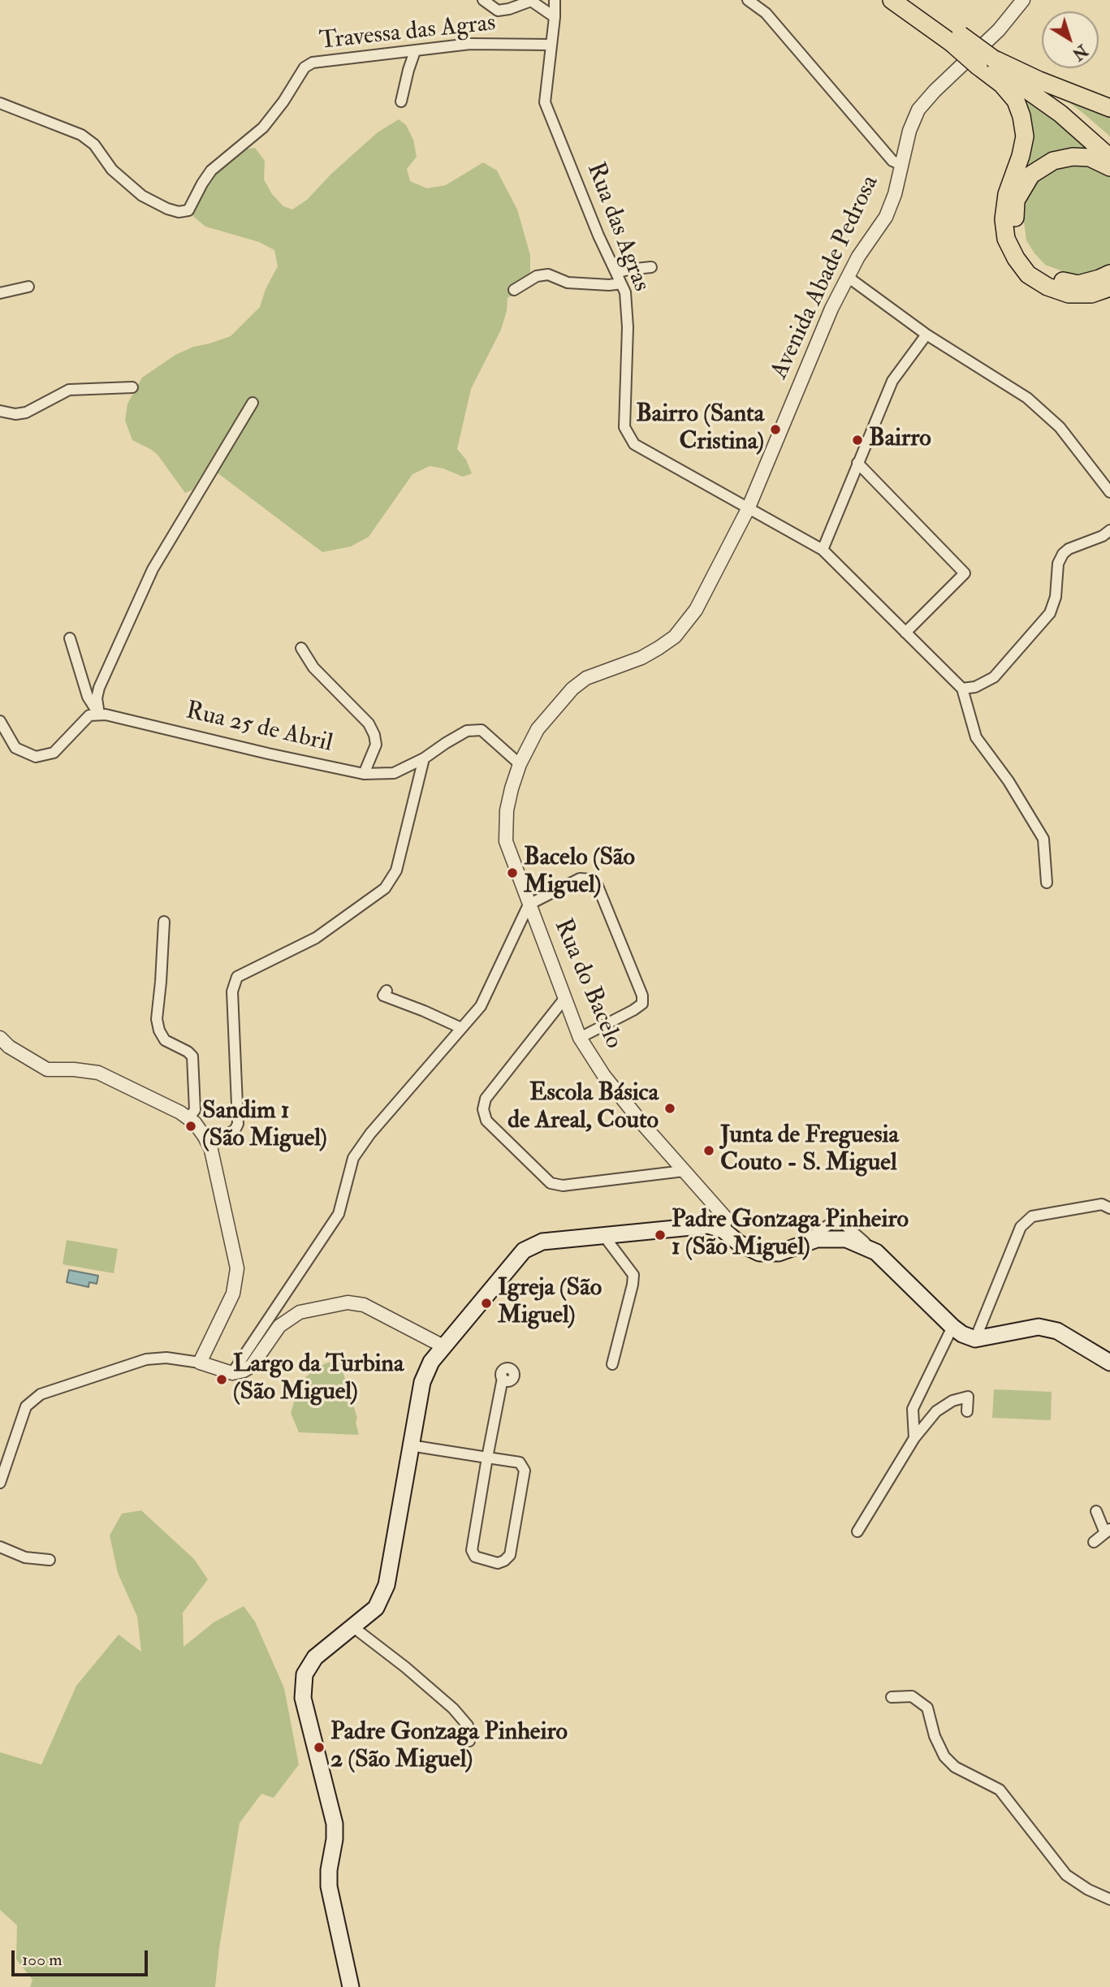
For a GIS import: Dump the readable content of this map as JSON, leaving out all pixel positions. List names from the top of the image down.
{
  "streets": {
    "street": [
      "Travessa das Agras",
      "Rua das Agras",
      "Avenida Abade Pedrosa",
      "Rua 25 de Abril",
      "Rua do Bacelo"
    ]
  },
  "crossings": [
    ["Travessa das Agras", "Rua das Agras"],
    ["Rua das Agras", "Avenida Abade Pedrosa"],
    ["Rua das Agras", "Rua do Bacelo"],
    ["Avenida Abade Pedrosa", "Rua do Bacelo"],
    ["Rua 25 de Abril", "Rua do Bacelo"]
  ],
  "places": [
    "Bairro (Santa Cristina)",
    "Bairro",
    "Bacelo (São Miguel)",
    "Escola Básica de Areal, Couto",
    "Sandim 1 (São Miguel)",
    "Junta de Freguesia Couto - S. Miguel",
    "Padre Gonzaga Pinheiro 1 (São Miguel)",
    "Igreja (São Miguel)",
    "Largo da Turbina (São Miguel)",
    "Padre Gonzaga Pinheiro 2 (São Miguel)"
  ],
  "scale_bar": "100 m",
  "north": "bottom right"
}
